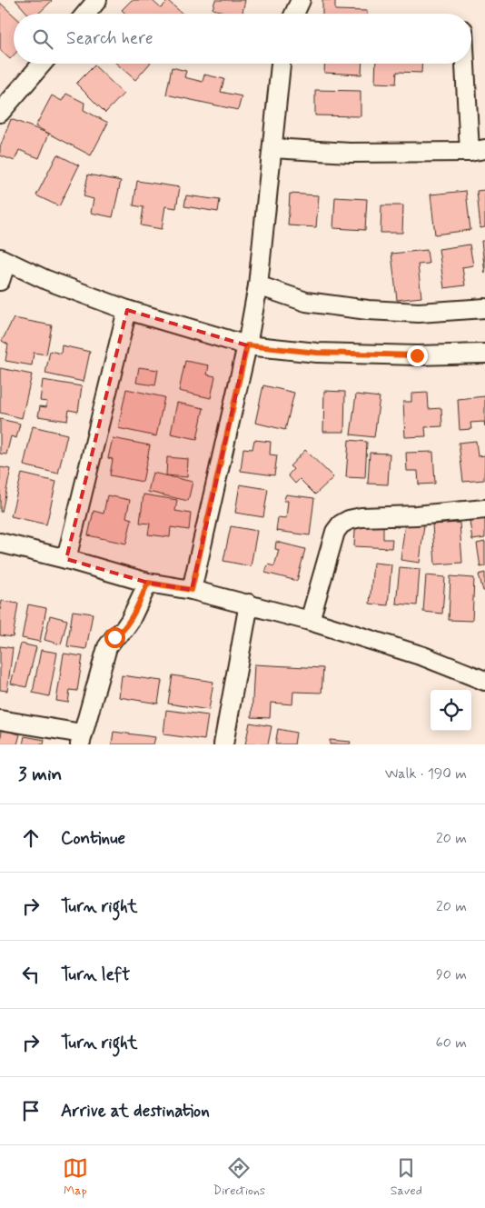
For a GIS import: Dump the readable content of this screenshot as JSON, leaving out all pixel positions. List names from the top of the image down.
{
  "page": {
    "search": "Search here",
    "heading": ["3 min", "Walk · 190 m"],
    "list": [
      ["Continue", "20 m"],
      ["Turn right", "20 m"],
      ["Turn left", "90 m"],
      ["Turn right", "60 m"],
      "Arrive at destination"
    ],
    "nav": ["Map", "Directions", "Saved"]
  }
}
